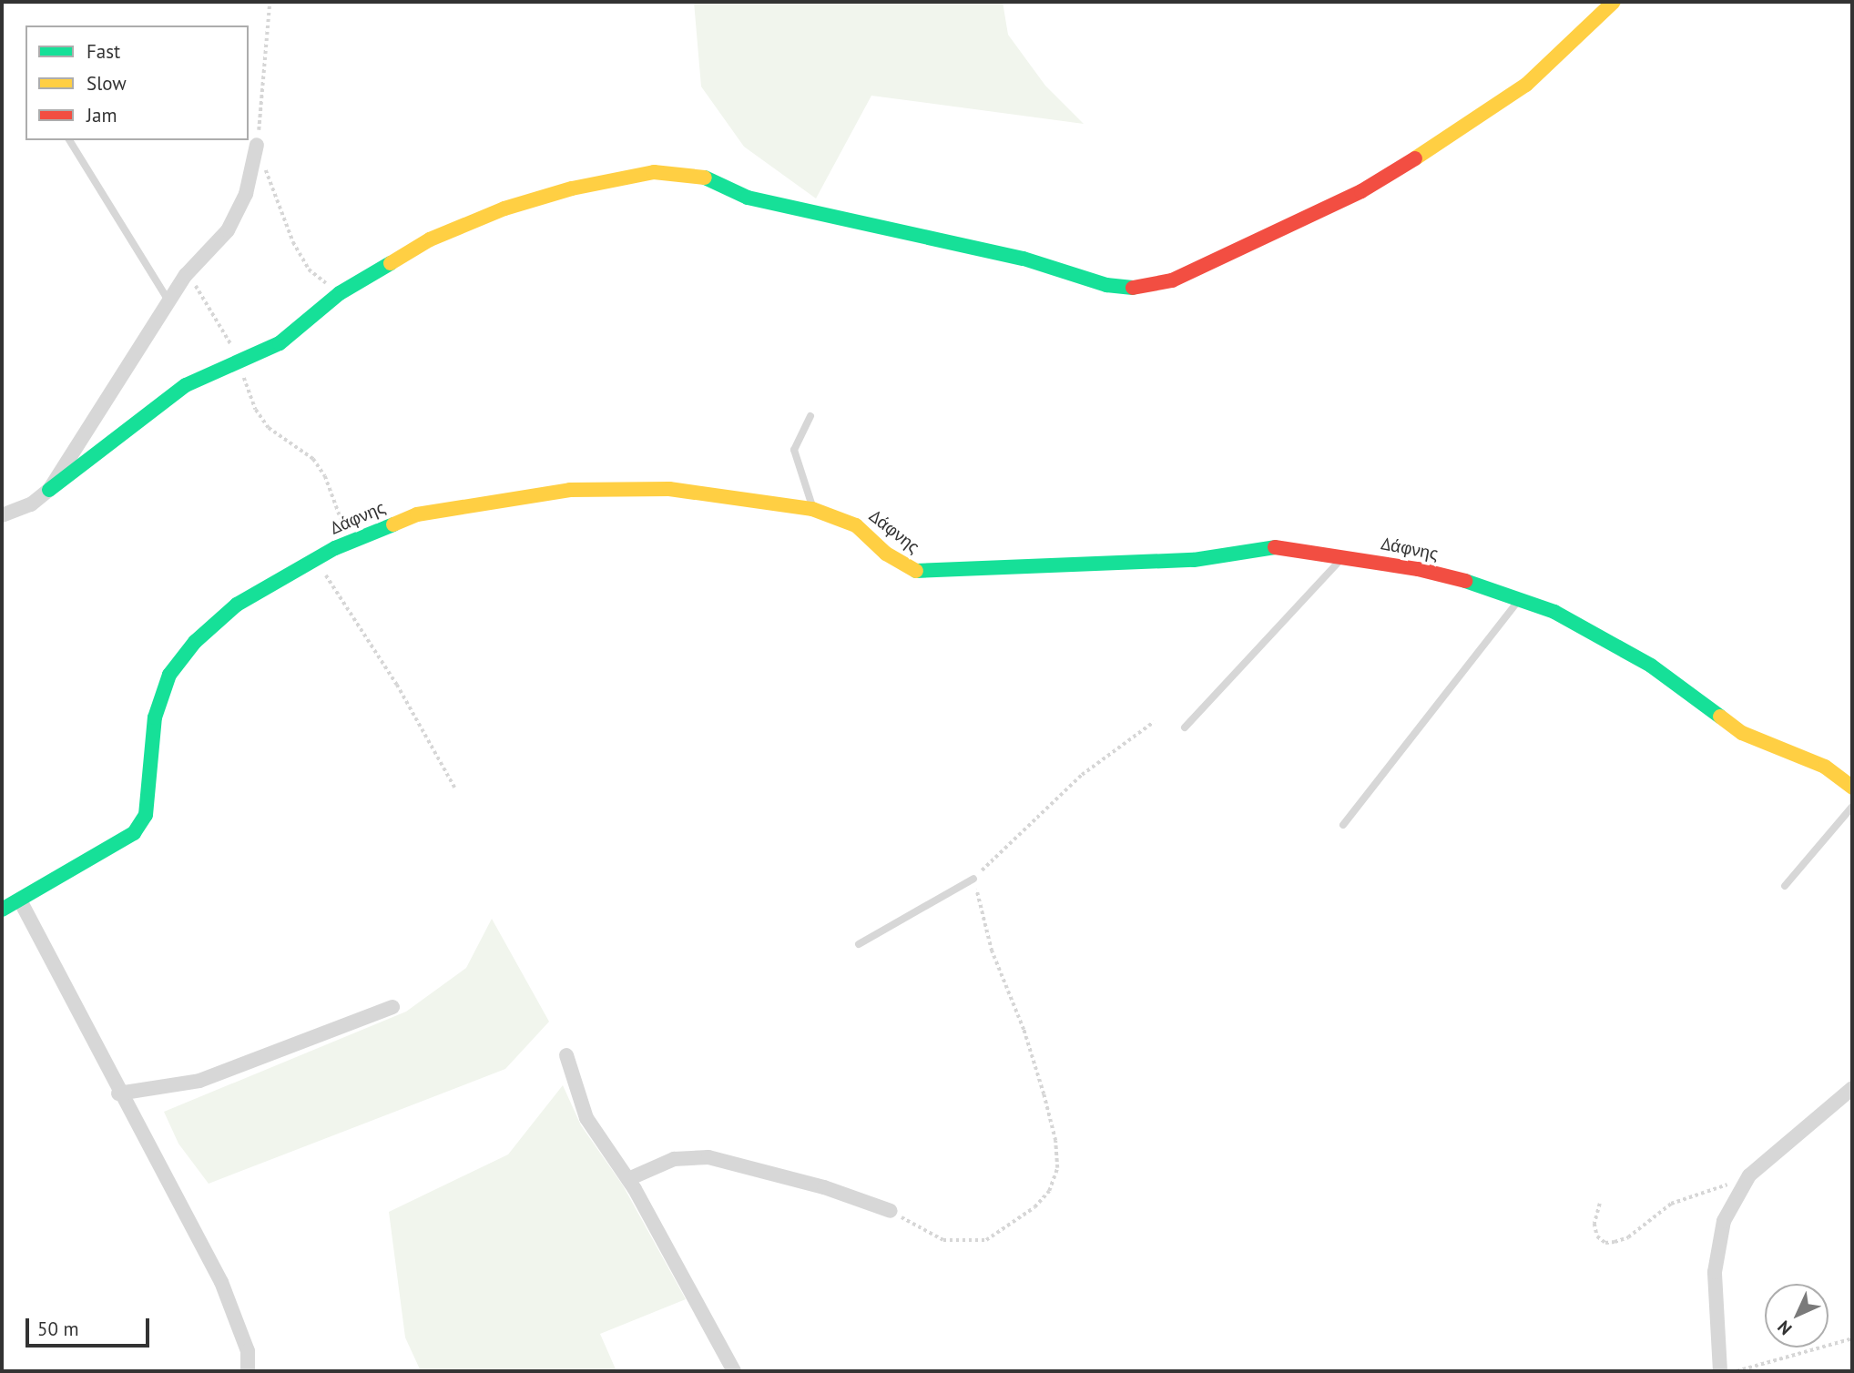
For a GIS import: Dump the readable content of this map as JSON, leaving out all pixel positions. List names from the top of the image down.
{
  "streets": {
    "street": ["Δάφνης"]
  },
  "legend": ["Fast", "Slow", "Jam"],
  "scale_bar": "50 m",
  "north": "bottom left"
}
